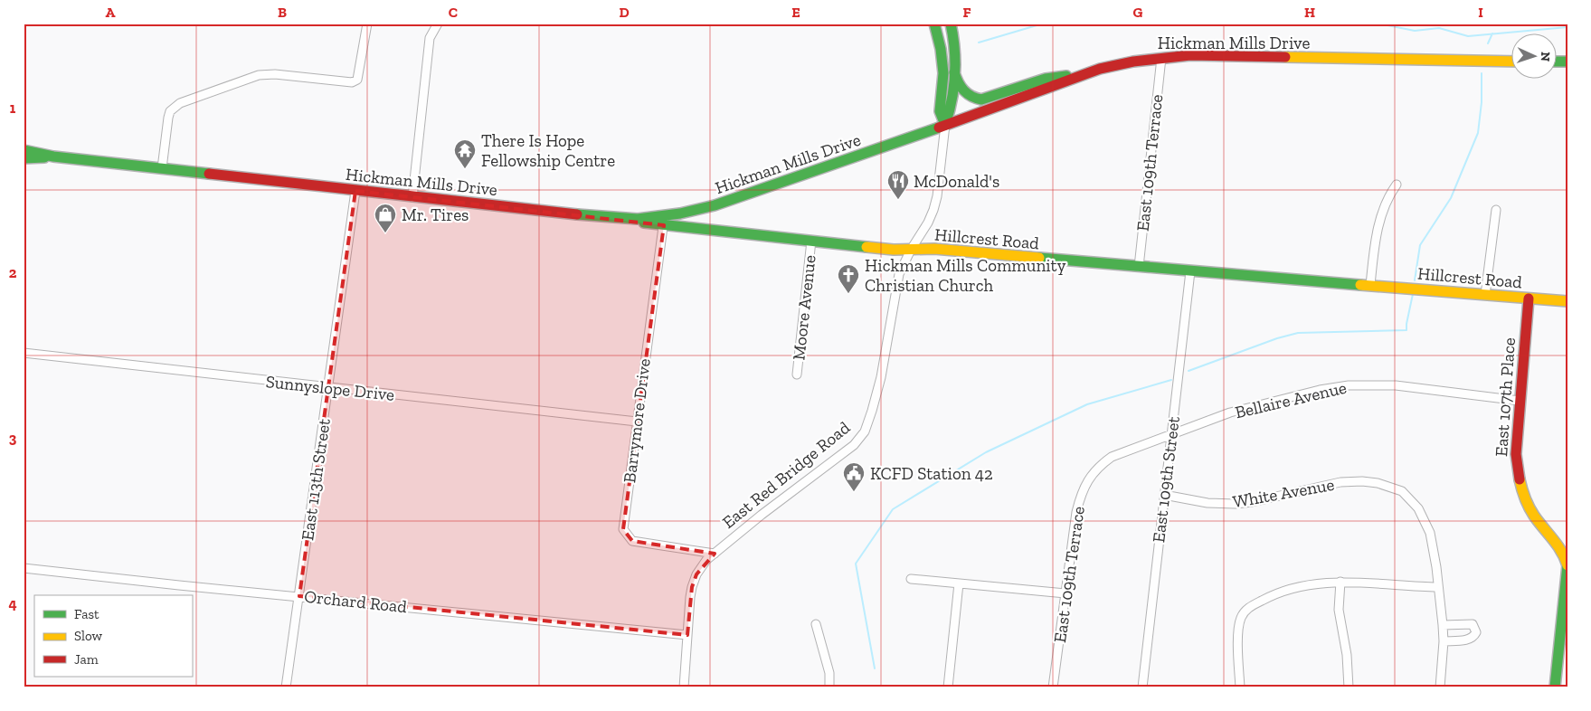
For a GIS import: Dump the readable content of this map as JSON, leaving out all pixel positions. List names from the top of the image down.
{
  "streets": {
    "street": [
      "Hickman Mills Drive",
      "East 109th Terrace",
      "Hillcrest Road",
      "Moore Avenue",
      "Sunnyslope Drive",
      "East 107th Place",
      "Bellaire Avenue",
      "Barrymore Drive",
      "East Red Bridge Road",
      "East 113th Street",
      "East 109th Street",
      "White Avenue",
      "Orchard Road"
    ]
  },
  "crossings": [
    ["Hickman Mills Drive", "East 109th Terrace"],
    ["Hickman Mills Drive", "Hillcrest Road"],
    ["Hickman Mills Drive", "Barrymore Drive"],
    ["Hickman Mills Drive", "East Red Bridge Road"],
    ["Hickman Mills Drive", "East 113th Street"],
    ["East 109th Terrace", "Hillcrest Road"],
    ["East 109th Terrace", "Bellaire Avenue"],
    ["Hillcrest Road", "Moore Avenue"],
    ["Hillcrest Road", "East 107th Place"],
    ["Hillcrest Road", "Barrymore Drive"],
    ["Hillcrest Road", "East Red Bridge Road"],
    ["Hillcrest Road", "East 109th Street"],
    ["Sunnyslope Drive", "Barrymore Drive"],
    ["Sunnyslope Drive", "East 113th Street"],
    ["East 107th Place", "Bellaire Avenue"],
    ["Bellaire Avenue", "East 109th Street"],
    ["Barrymore Drive", "East Red Bridge Road"],
    ["East Red Bridge Road", "Orchard Road"],
    ["East 113th Street", "Orchard Road"],
    ["East 109th Street", "White Avenue"]
  ],
  "places": {
    "temple": ["There Is Hope Fellowship Centre"],
    "restaurant": ["McDonald's"],
    "shop": ["Mr. Tires"],
    "church": ["Hickman Mills Community Christian Church"],
    "public building": ["KCFD Station 42"]
  },
  "legend": ["Fast", "Slow", "Jam"],
  "north": "right",
  "grid": {
    "columns": [
      "A",
      "B",
      "C",
      "D",
      "E",
      "F",
      "G",
      "H",
      "I"
    ],
    "rows": [
      "1",
      "2",
      "3",
      "4"
    ]
  }
}
